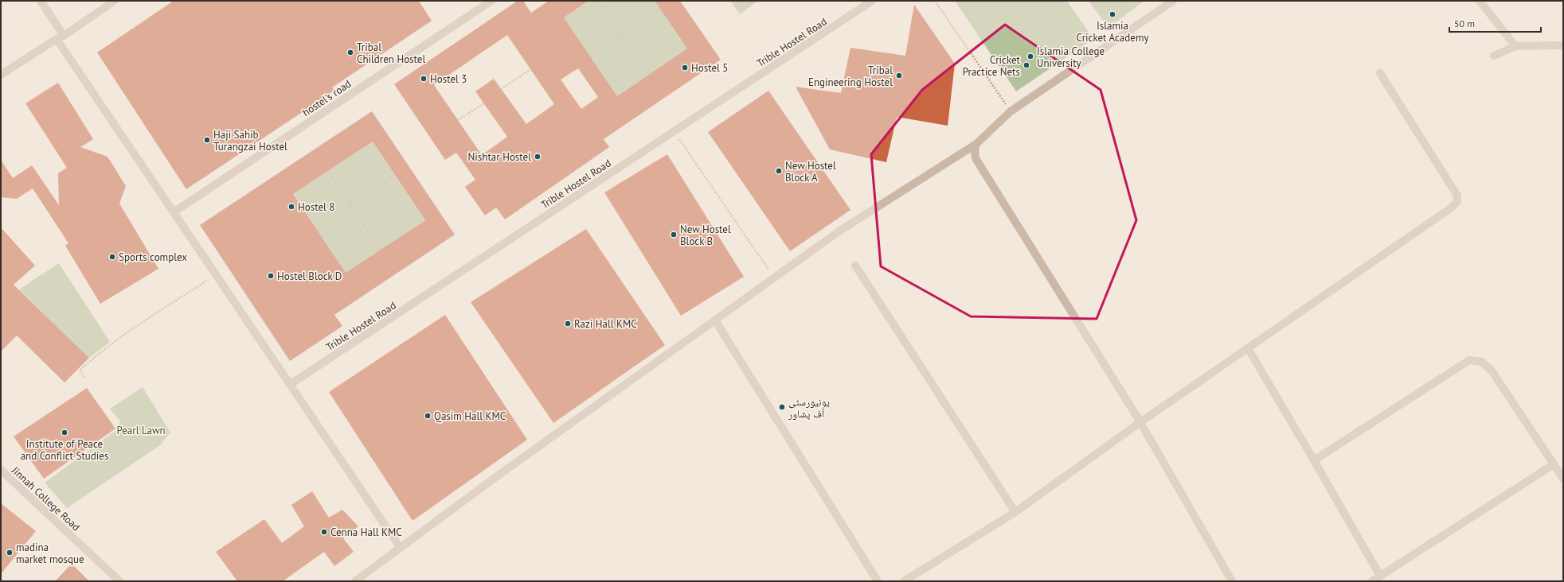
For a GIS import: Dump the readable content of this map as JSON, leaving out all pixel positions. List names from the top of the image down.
{
  "streets": {
    "street": ["Trible Hostel Road", "hostel's road", "Jinnah College Road"]
  },
  "parks": ["Pearl Lawn"],
  "places": [
    "Islamia Cricket Academy",
    "Tribal Children Hostel",
    "Islamia College University",
    "Cricket Practice Nets",
    "Hostel 5",
    "Tribal Engineering Hostel",
    "Hostel 3",
    "Haji Sahib Turangzai Hostel",
    "Nishtar Hostel",
    "New Hostel Block A",
    "Hostel 8",
    "New Hostel Block B",
    "Sports complex",
    "Hostel Block D",
    "Razi Hall KMC",
    "یونیورسٹی آف پشاور",
    "Qasim Hall KMC",
    "Institute of Peace and Conflict Studies",
    "Cenna Hall KMC",
    "madina market mosque"
  ],
  "scale_bar": "50 m"
}
